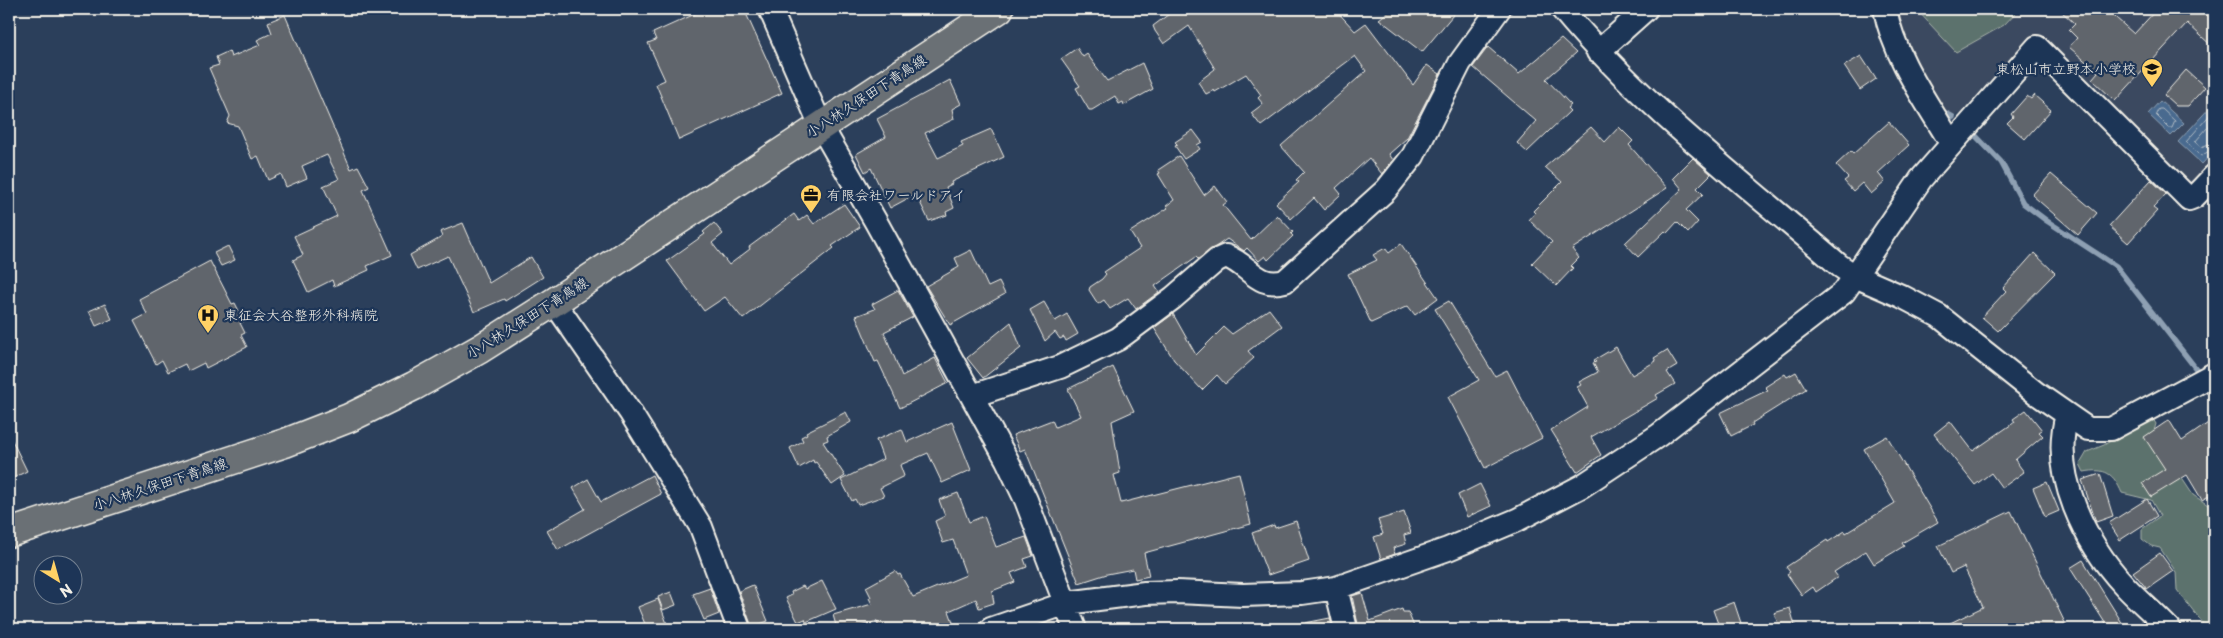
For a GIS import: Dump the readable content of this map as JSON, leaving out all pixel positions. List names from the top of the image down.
{
  "streets": {
    "main road": ["小八林久保田下青鳥線"]
  },
  "places": {
    "school or university": ["東松山市立野本小学校"],
    "office": ["有限会社ワールドアイ"],
    "hospital": ["東征会大谷整形外科病院"]
  },
  "north": "bottom right"
}
